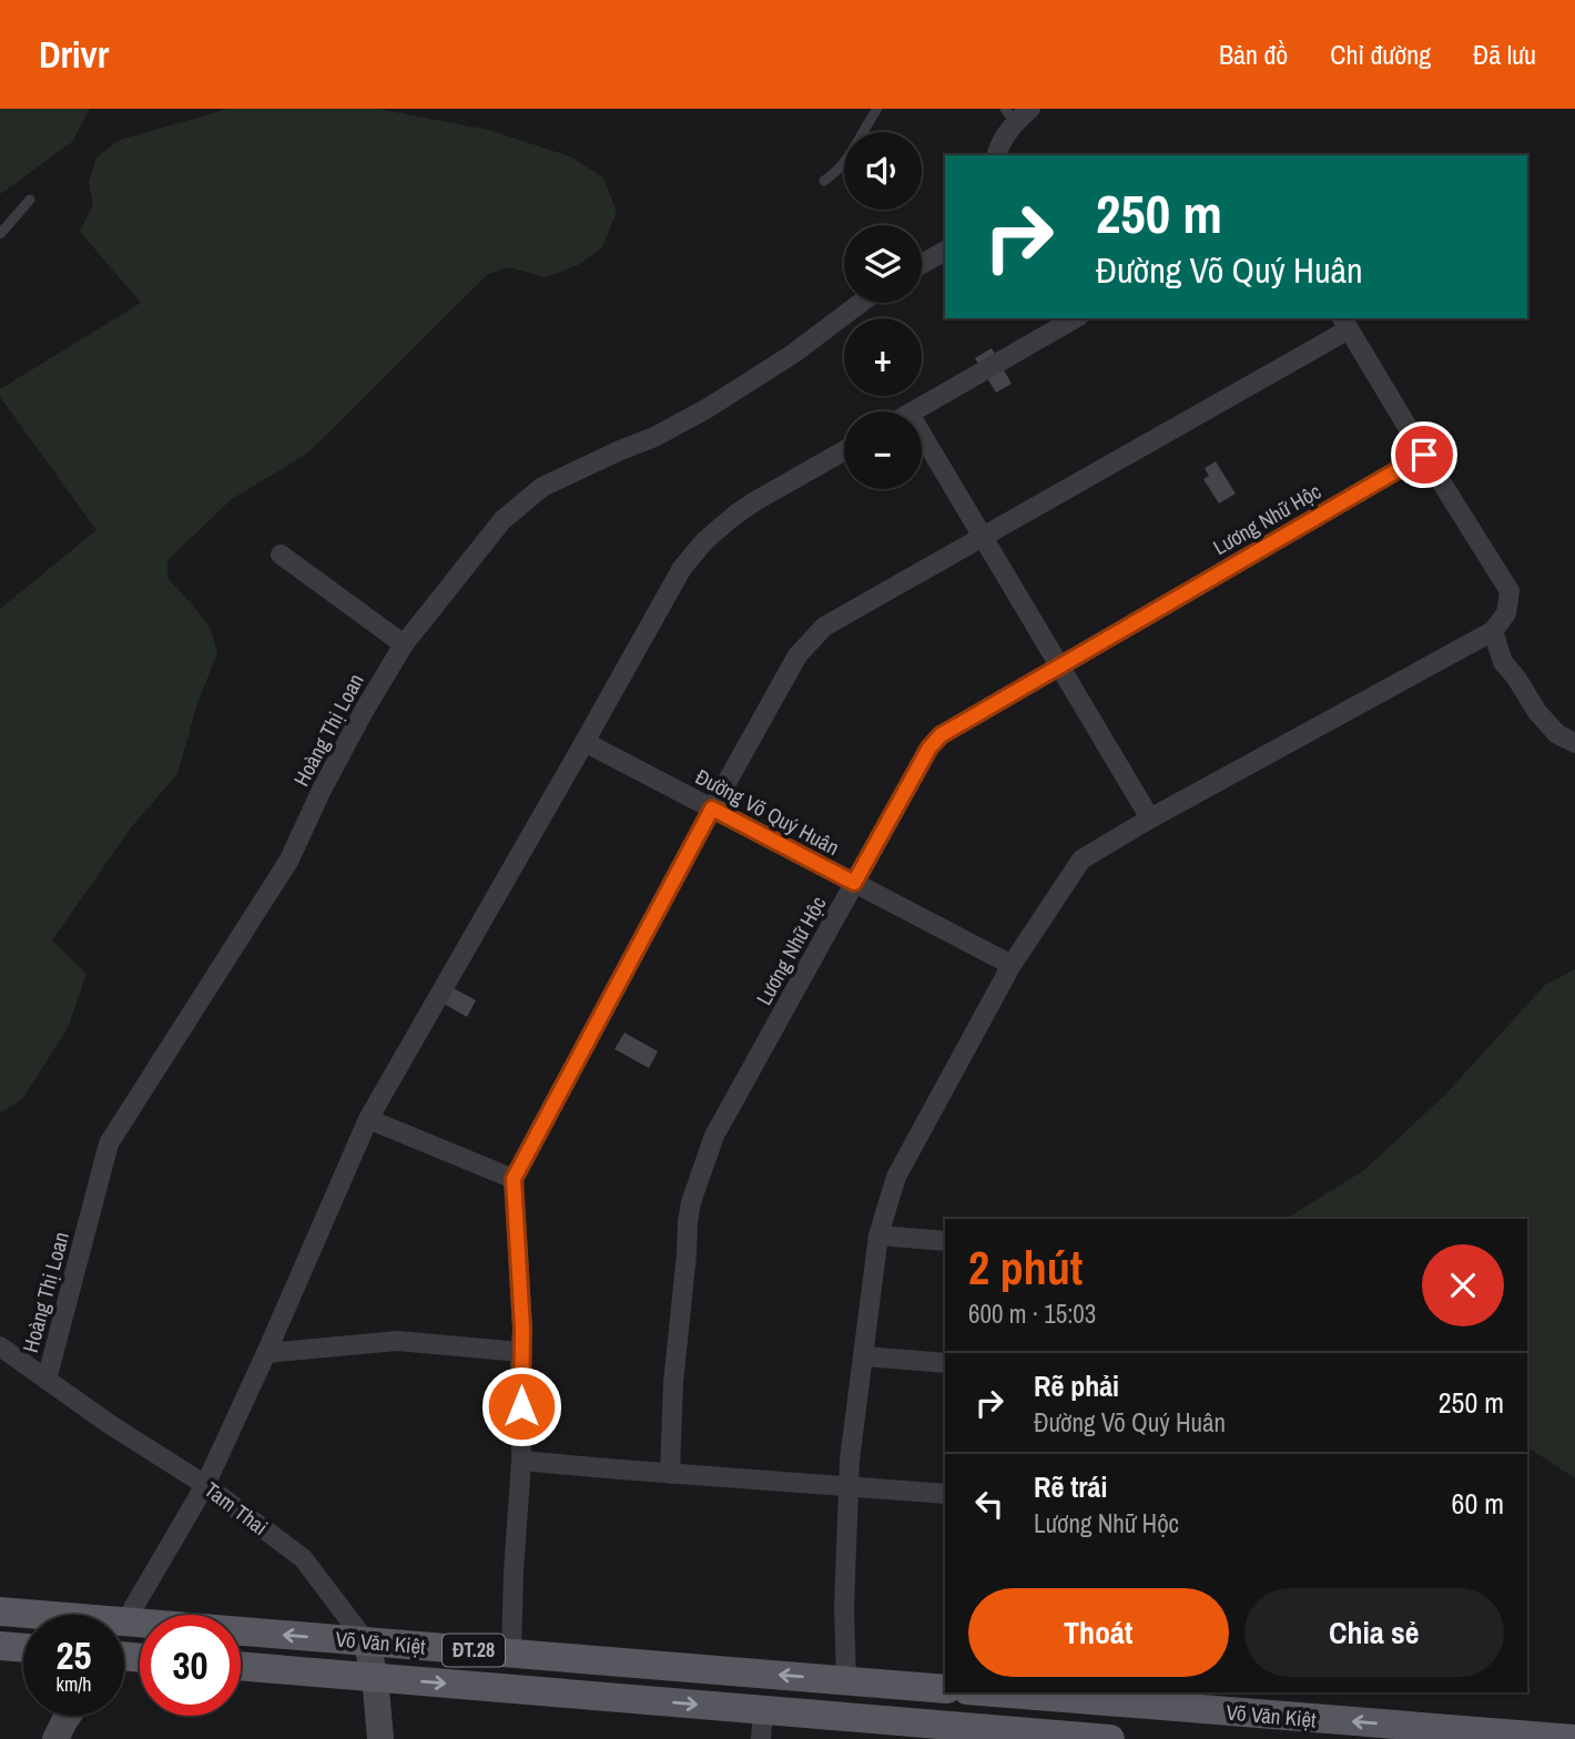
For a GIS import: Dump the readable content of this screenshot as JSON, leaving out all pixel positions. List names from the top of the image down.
{
  "streets": {
    "main road": ["Võ Văn Kiệt", "ĐT.28"],
    "street": [
      "Lương Nhữ Hộc",
      "Hoàng Thị Loan",
      "Đường Võ Quý Huân",
      "Tam Thai"
    ]
  },
  "crossings": [
    ["Lương Nhữ Hộc", "Đường Võ Quý Huân"],
    ["Hoàng Thị Loan", "Tam Thai"],
    ["Tam Thai", "Võ Văn Kiệt"]
  ],
  "page": {
    "header": "Drivr",
    "nav": ["Bản đồ", "Chỉ đường", "Đã lưu"],
    "map_buttons": ["+", "−"],
    "turn": ["250 m", "Đường Võ Quý Huân"],
    "heading": ["2 phút", "600 m · 15:03"],
    "list": [
      {
        "name": "Rẽ phải",
        "note": "Đường Võ Quý Huân",
        "value": "250 m"
      },
      {
        "name": "Rẽ trái",
        "note": "Lương Nhữ Hộc",
        "value": "60 m"
      }
    ],
    "buttons": ["Thoát", "Chia sẻ"],
    "speed": "25 km/h",
    "limit": "30"
  }
}
